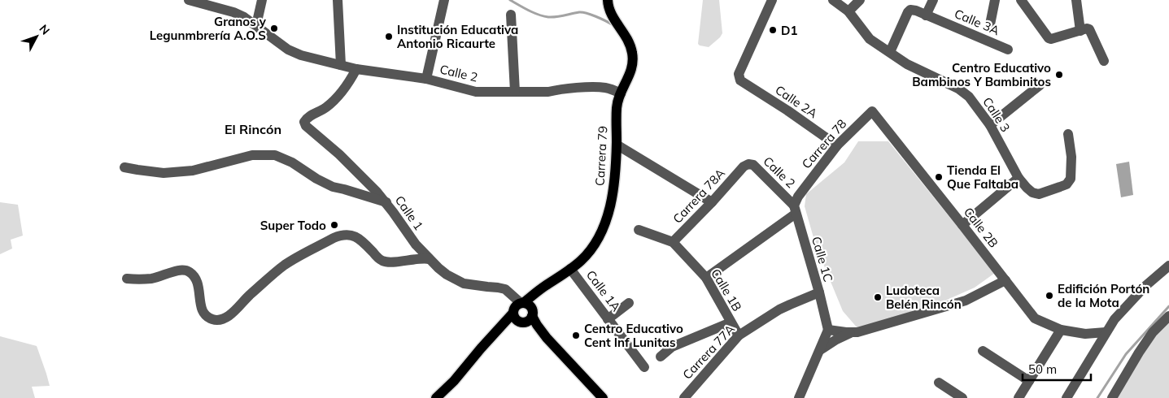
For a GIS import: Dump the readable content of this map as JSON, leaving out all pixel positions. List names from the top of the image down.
{
  "streets": {
    "main road": ["Carrera 79", "Calle 1"],
    "street": [
      "Calle 3A",
      "Calle 2",
      "Calle 2A",
      "Calle 3",
      "Carrera 78",
      "Carrera 78A",
      "Calle 2B",
      "Calle 1C",
      "Calle 1B",
      "Calle 1A",
      "Carrera 77A"
    ]
  },
  "crossings": [
    ["Calle 3A", "Calle 3"],
    ["Calle 2", "Carrera 78"],
    ["Calle 2", "Carrera 79"],
    ["Calle 2", "Carrera 78A"],
    ["Calle 2", "Calle 1"],
    ["Calle 2", "Calle 1C"],
    ["Calle 2A", "Carrera 78"],
    ["Carrera 78", "Calle 2B"],
    ["Carrera 78", "Calle 1C"],
    ["Carrera 78", "Calle 1B"],
    ["Carrera 79", "Calle 1"],
    ["Carrera 79", "Calle 1A"],
    ["Carrera 78A", "Calle 1B"],
    ["Calle 1C", "Carrera 77A"],
    ["Calle 1B", "Carrera 77A"]
  ],
  "districts": ["El Rincón"],
  "places": [
    "Granos y Legunmbrería A.O.S",
    "D1",
    "Institución Educativa Antonio Ricaurte",
    "Centro Educativo Bambinos Y Bambinitos",
    "Tienda El Que Faltaba",
    "Super Todo",
    "Edifición Portón de la Mota",
    "Ludoteca Belén Rincón",
    "Centro Educativo Cent Inf Lunitas"
  ],
  "scale_bar": "50 m",
  "north": "top right"
}
